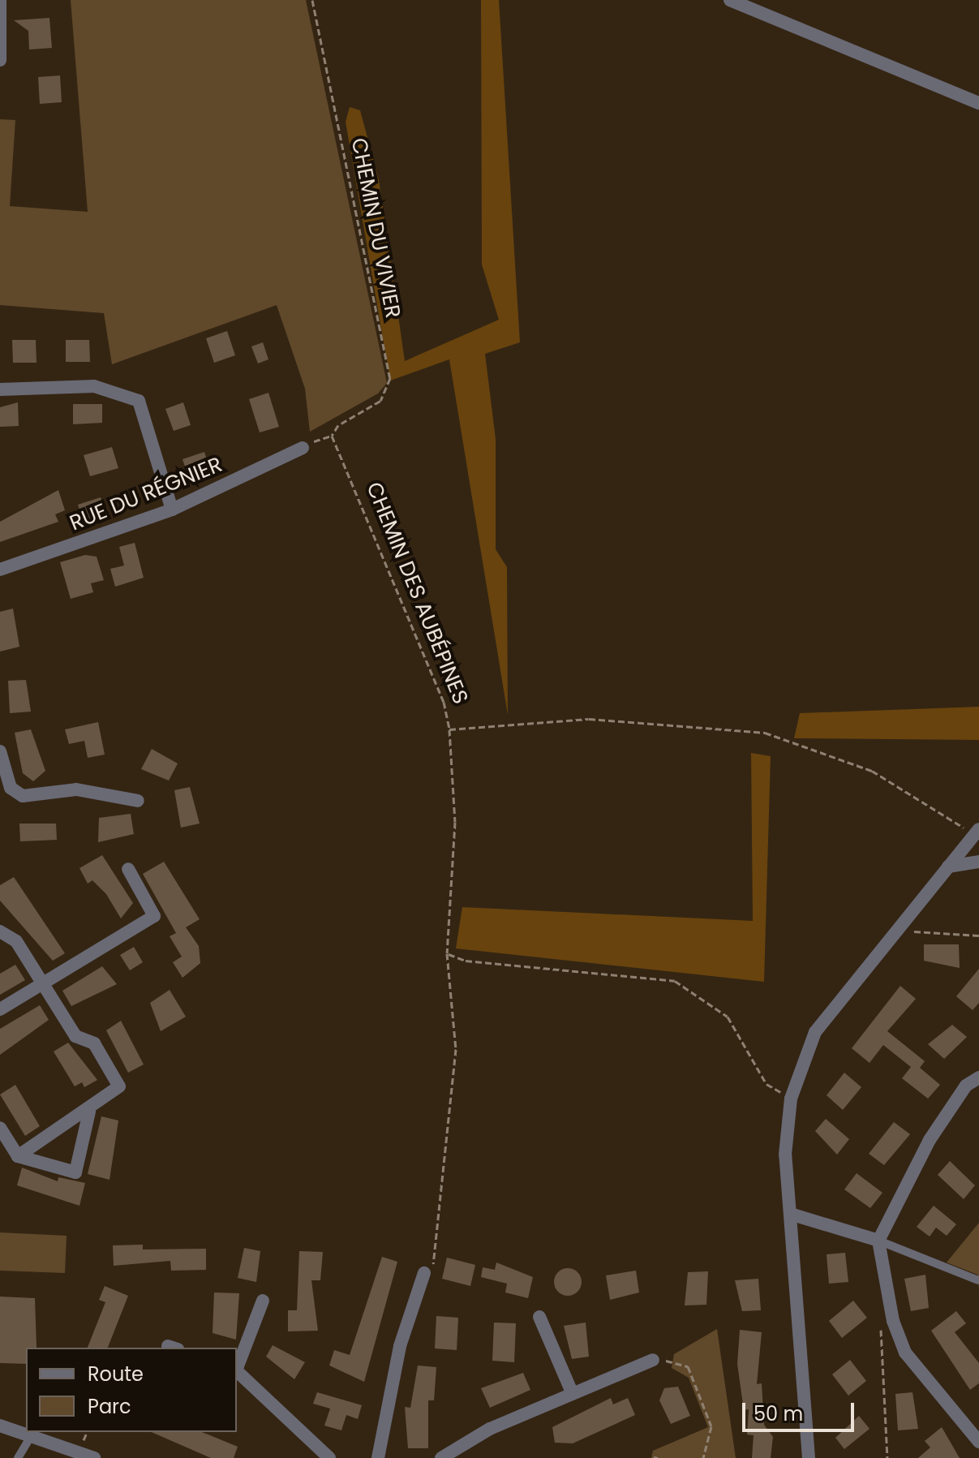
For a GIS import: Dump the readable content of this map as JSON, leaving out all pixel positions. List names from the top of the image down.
{
  "streets": {
    "street": ["RUE DU RÉGNIER"],
    "path": ["CHEMIN DU VIVIER", "CHEMIN DES AUBÉPINES"]
  },
  "crossings": [
    ["CHEMIN DU VIVIER", "RUE DU RÉGNIER"],
    ["CHEMIN DU VIVIER", "CHEMIN DES AUBÉPINES"]
  ],
  "legend": ["Route", "Parc"],
  "scale_bar": "50 m"
}
